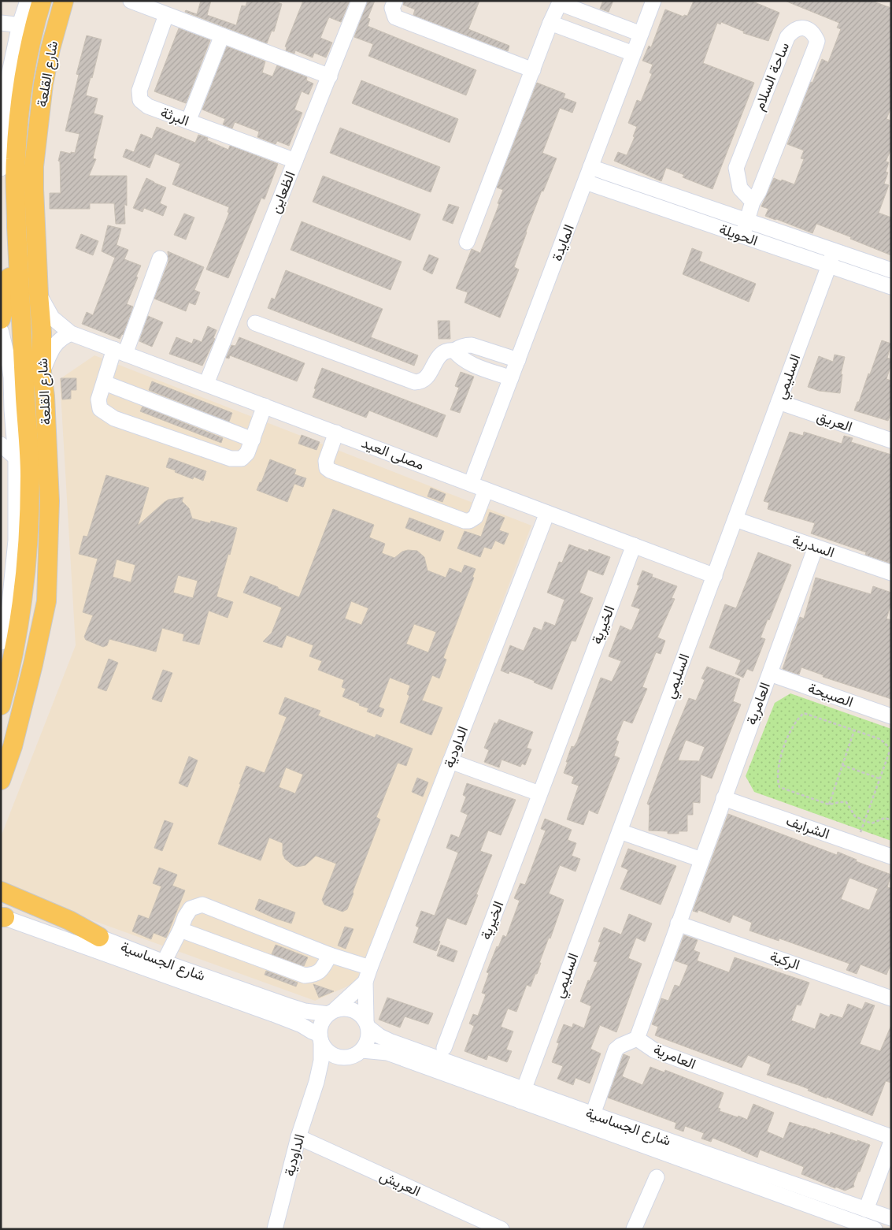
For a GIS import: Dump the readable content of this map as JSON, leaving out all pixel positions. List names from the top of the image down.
{
  "streets": {
    "main road": ["شارع القلعة"],
    "street": [
      "ساحة السلام",
      "البرثة",
      "الظعاين",
      "الحويلة",
      "المايدة",
      "السليمي",
      "العريق",
      "مصلى العيد",
      "السدرية",
      "الخيرية",
      "الصبيحة",
      "العامرية",
      "الداودية",
      "الشرايف",
      "الركية",
      "شارع الجساسية",
      "العريش"
    ]
  },
  "crossings": [
    ["شارع القلعة", "مصلى العيد"],
    ["ساحة السلام", "الحويلة"],
    ["البرثة", "الظعاين"],
    ["الظعاين", "مصلى العيد"],
    ["الحويلة", "المايدة"],
    ["الحويلة", "السليمي"],
    ["المايدة", "مصلى العيد"],
    ["السليمي", "العريق"],
    ["السليمي", "مصلى العيد"],
    ["السليمي", "السدرية"],
    ["السليمي", "شارع الجساسية"],
    ["مصلى العيد", "الخيرية"],
    ["مصلى العيد", "الداودية"],
    ["السدرية", "العامرية"],
    ["الصبيحة", "العامرية"],
    ["العامرية", "الشرايف"],
    ["العامرية", "الركية"],
    ["الداودية", "شارع الجساسية"],
    ["الداودية", "العريش"]
  ]
}
